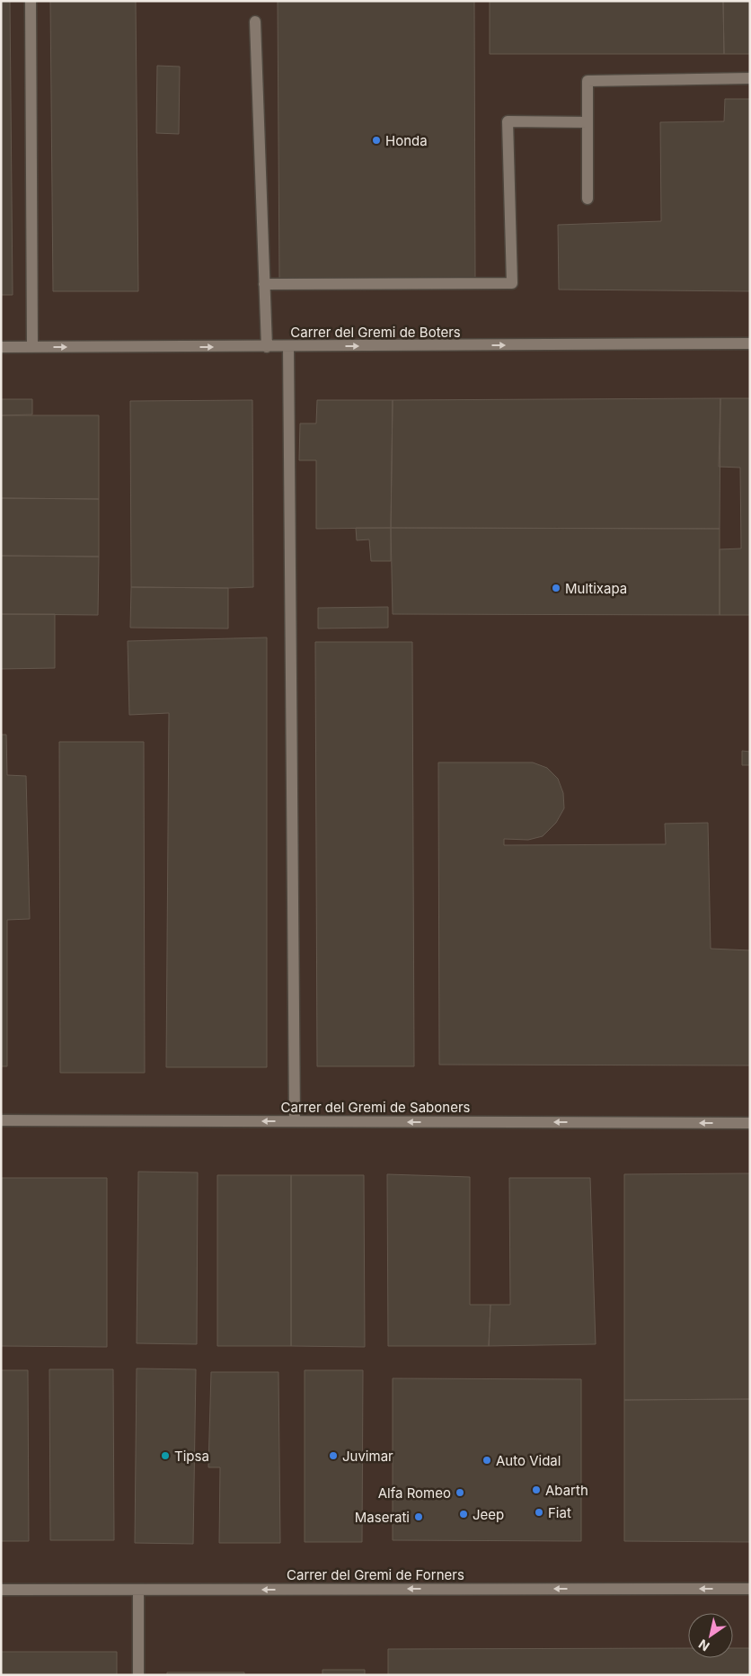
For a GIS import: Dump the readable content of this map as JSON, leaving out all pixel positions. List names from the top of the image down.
{
  "streets": {
    "street": ["Carrer del Gremi de Boters", "Carrer del Gremi de Saboners", "Carrer del Gremi de Forners"]
  },
  "one_way": ["Carrer del Gremi de Boters", "Carrer del Gremi de Saboners", "Carrer del Gremi de Forners"],
  "places": [
    "Honda",
    "Multixapa",
    "Tipsa",
    "Juvimar",
    "Auto Vidal",
    "Abarth",
    "Alfa Romeo",
    "Fiat",
    "Jeep",
    "Maserati"
  ],
  "north": "bottom left"
}
